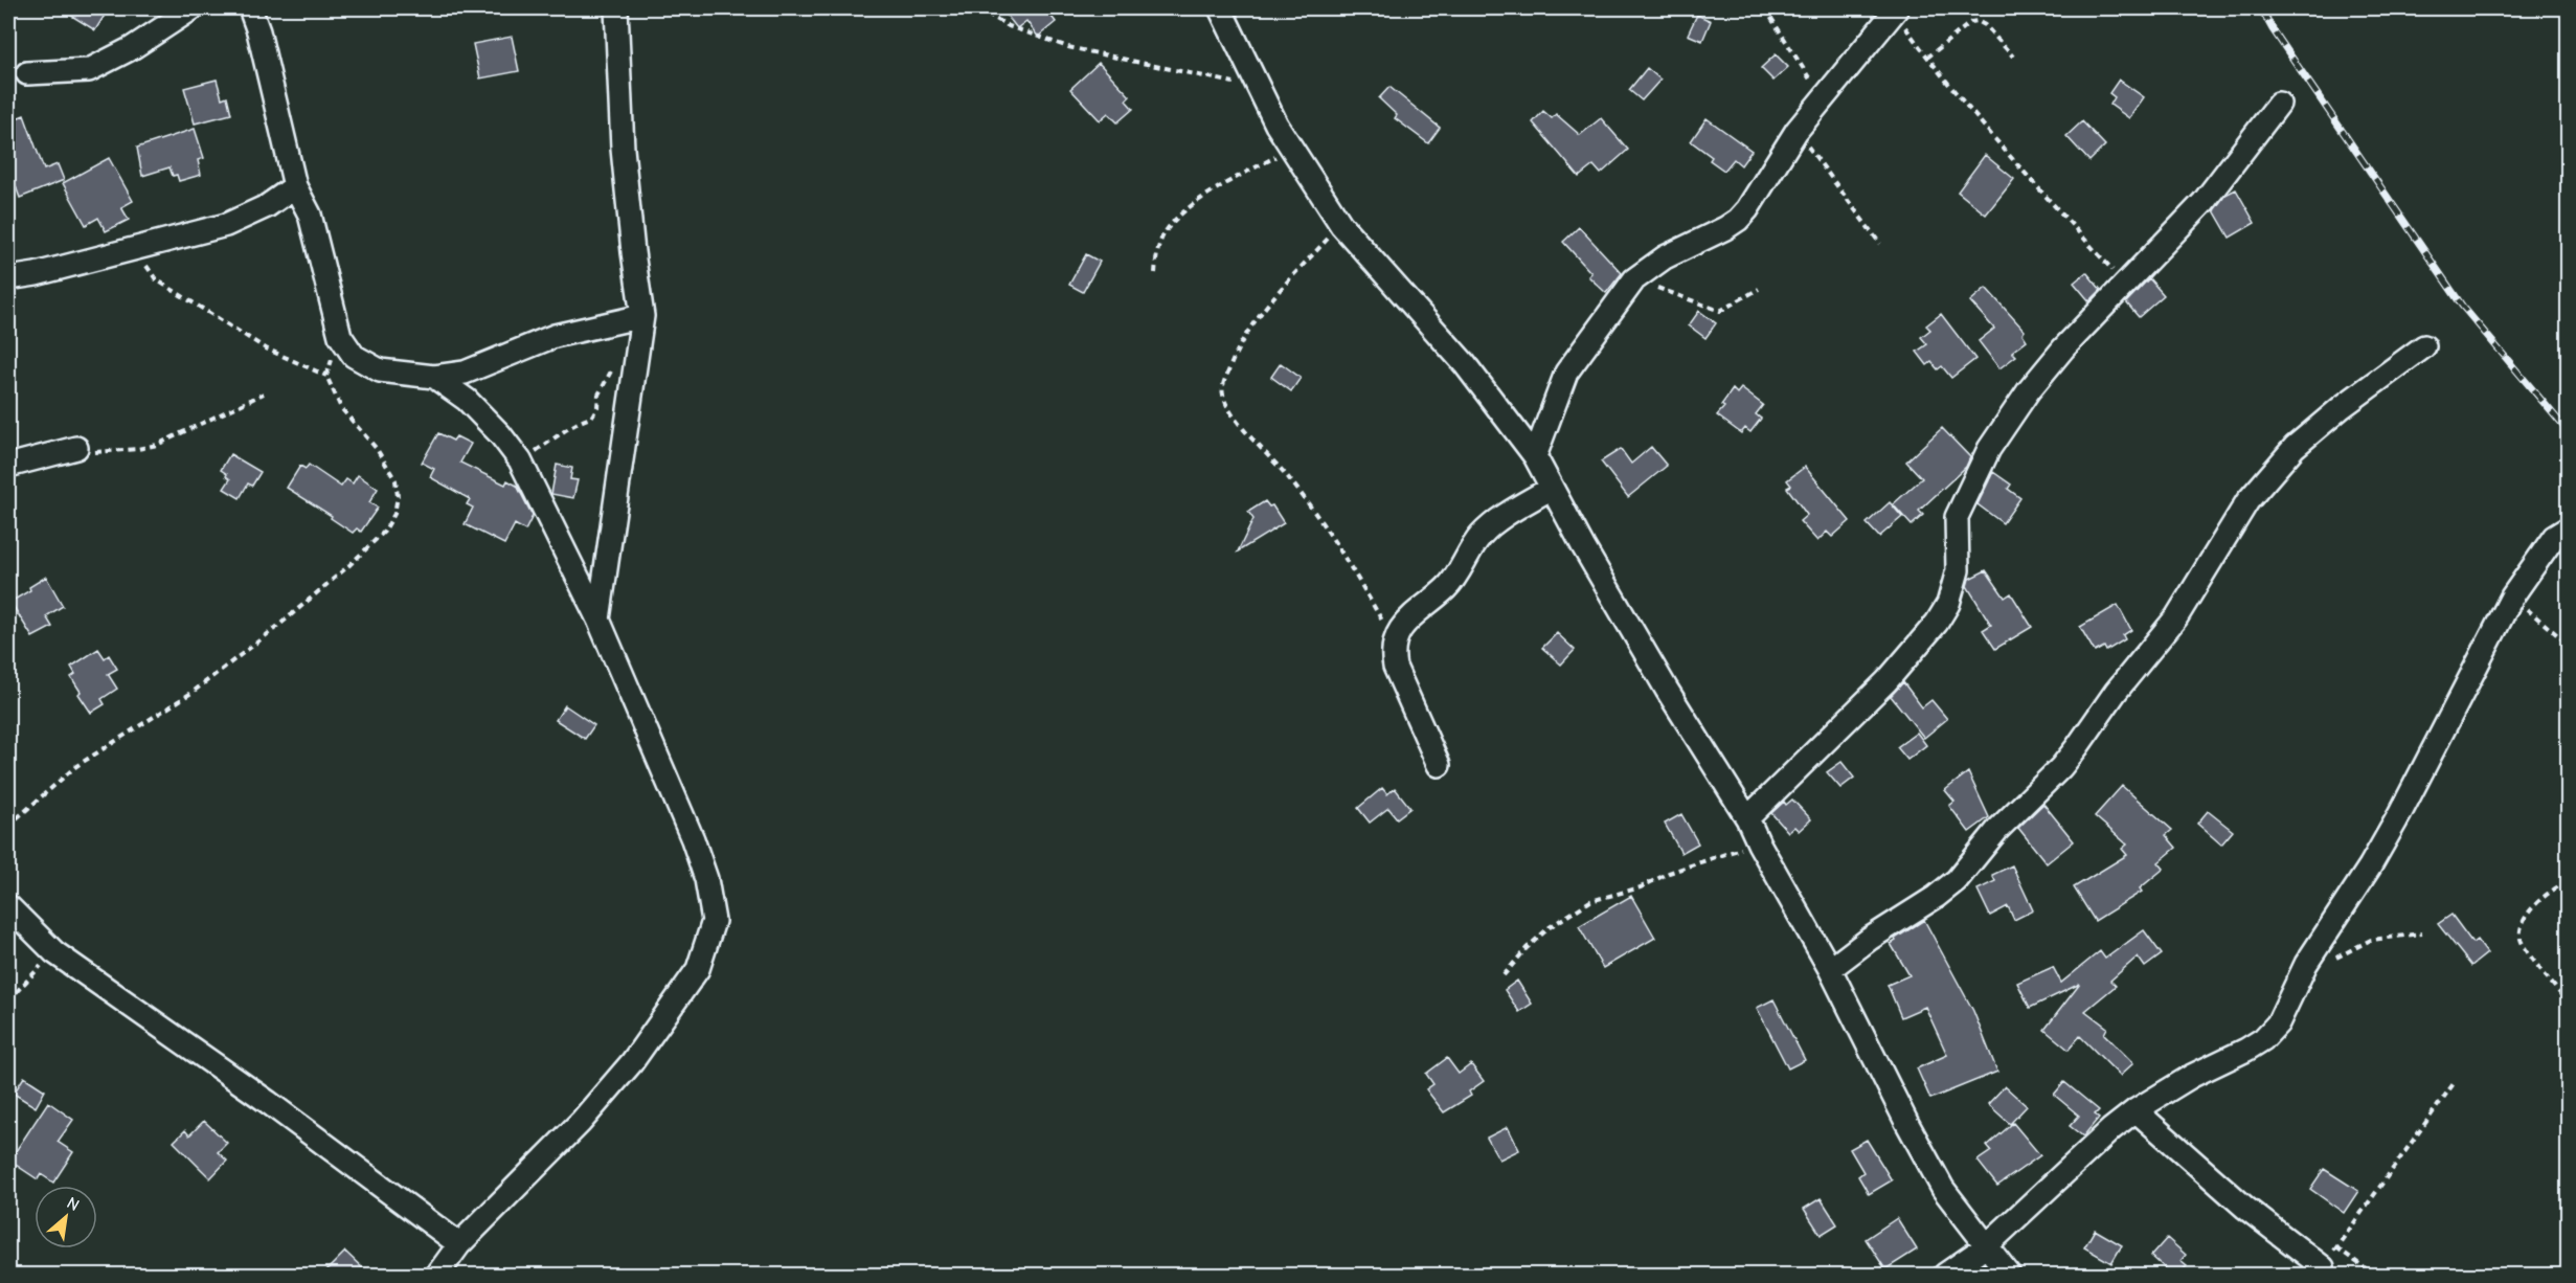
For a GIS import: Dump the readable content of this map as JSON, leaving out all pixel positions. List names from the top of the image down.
{
  "north": "top right"
}
